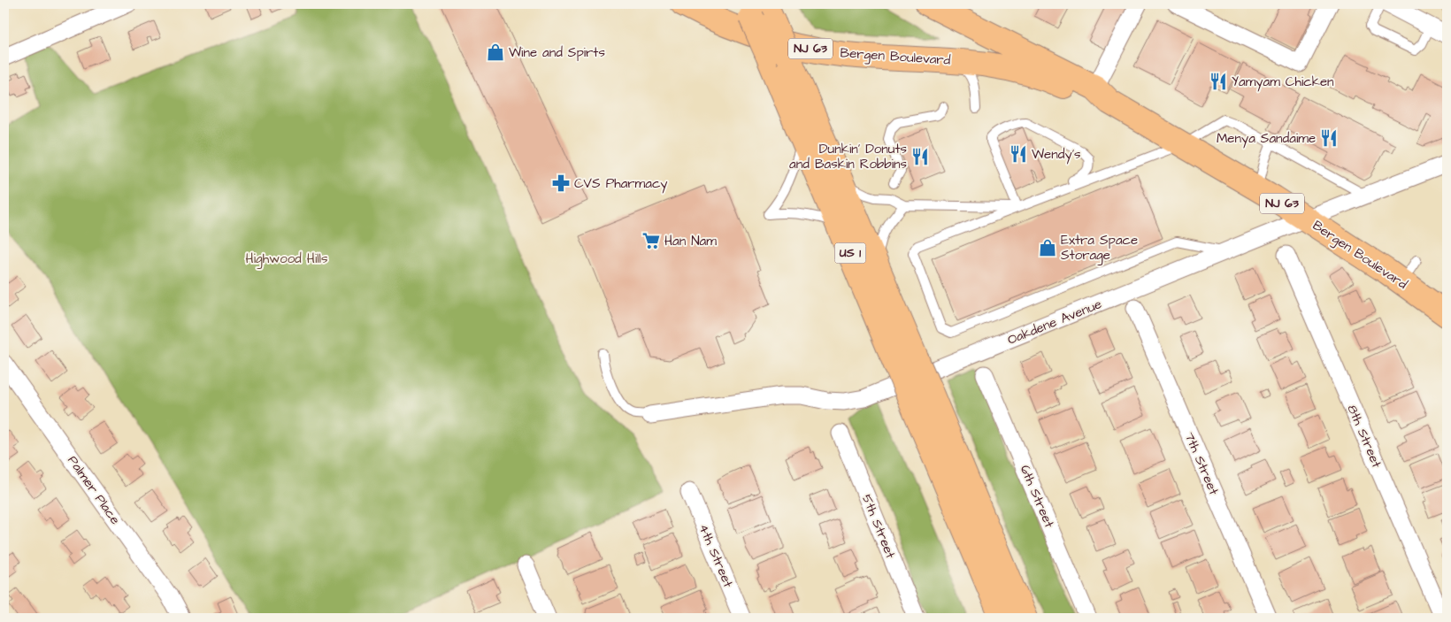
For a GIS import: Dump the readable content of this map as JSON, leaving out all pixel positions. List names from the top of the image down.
{
  "streets": {
    "main road": ["NJ 63", "Bergen Boulevard", "US 1"],
    "street": [
      "Oakdene Avenue",
      "8th Street",
      "7th Street",
      "Palmer Place",
      "6th Street",
      "5th Street",
      "4th Street"
    ]
  },
  "crossings": [
    ["Bergen Boulevard", "Oakdene Avenue"]
  ],
  "parks": ["Highwood Hills"],
  "places": {
    "shop": ["Wine and Spirts", "Extra Space Storage"],
    "restaurant": [
      "Yamyam Chicken",
      "Menya Sandaime",
      "Wendy's",
      "Dunkin' Donuts and Baskin Robbins"
    ],
    "pharmacy": ["CVS Pharmacy"],
    "supermarket": ["Han Nam"]
  }
}
